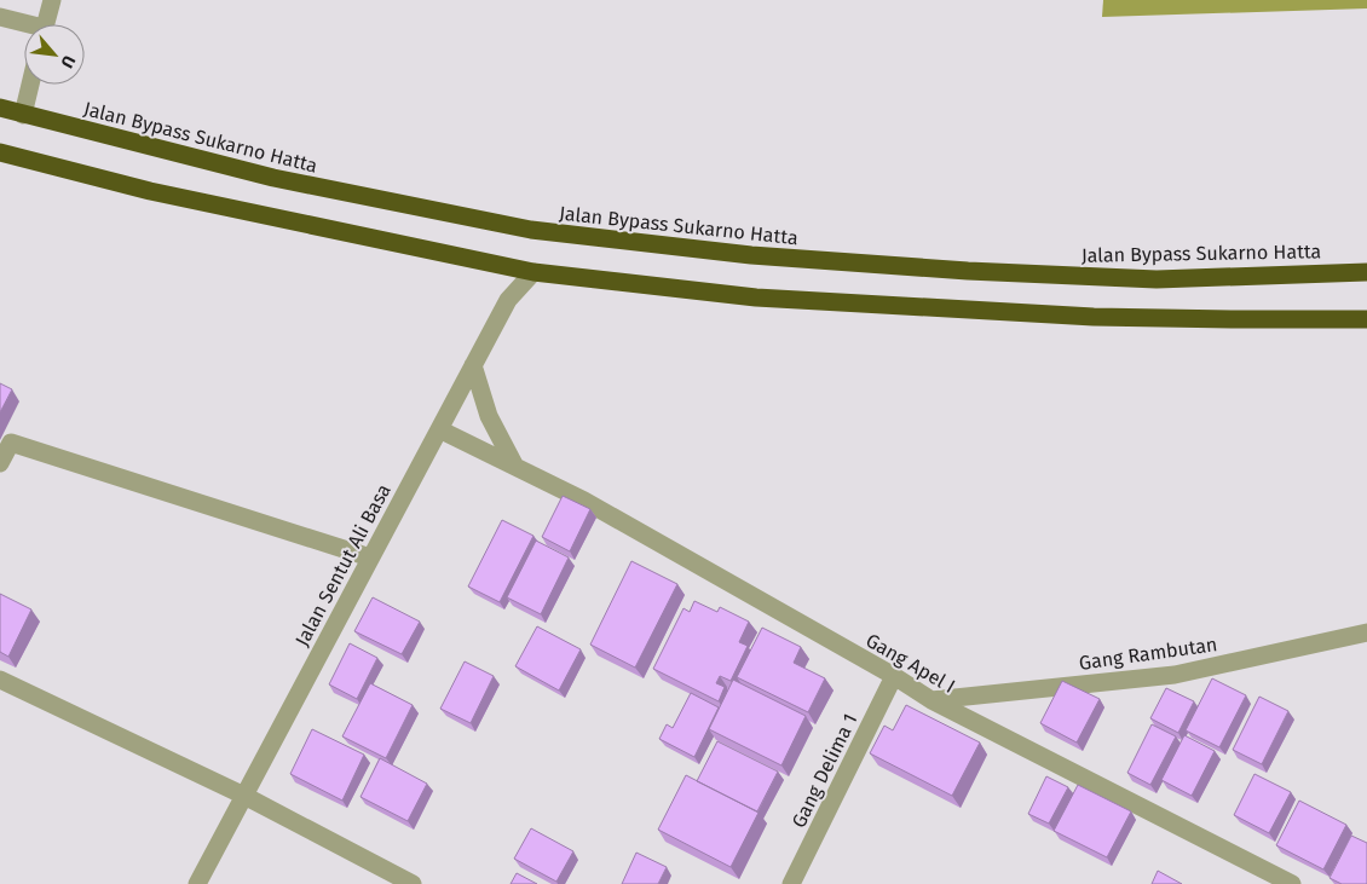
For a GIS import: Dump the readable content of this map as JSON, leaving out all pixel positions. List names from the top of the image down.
{
  "streets": {
    "highway": ["Jalan Bypass Sukarno Hatta"],
    "street": [
      "Jalan Sentut Ali Basa",
      "Gang Rambutan",
      "Gang Apel I",
      "Gang Delima 1"
    ]
  },
  "crossings": [
    ["Jalan Sentut Ali Basa", "Gang Apel I"],
    ["Gang Rambutan", "Gang Apel I"],
    ["Gang Apel I", "Gang Delima 1"]
  ],
  "north": "bottom right"
}
